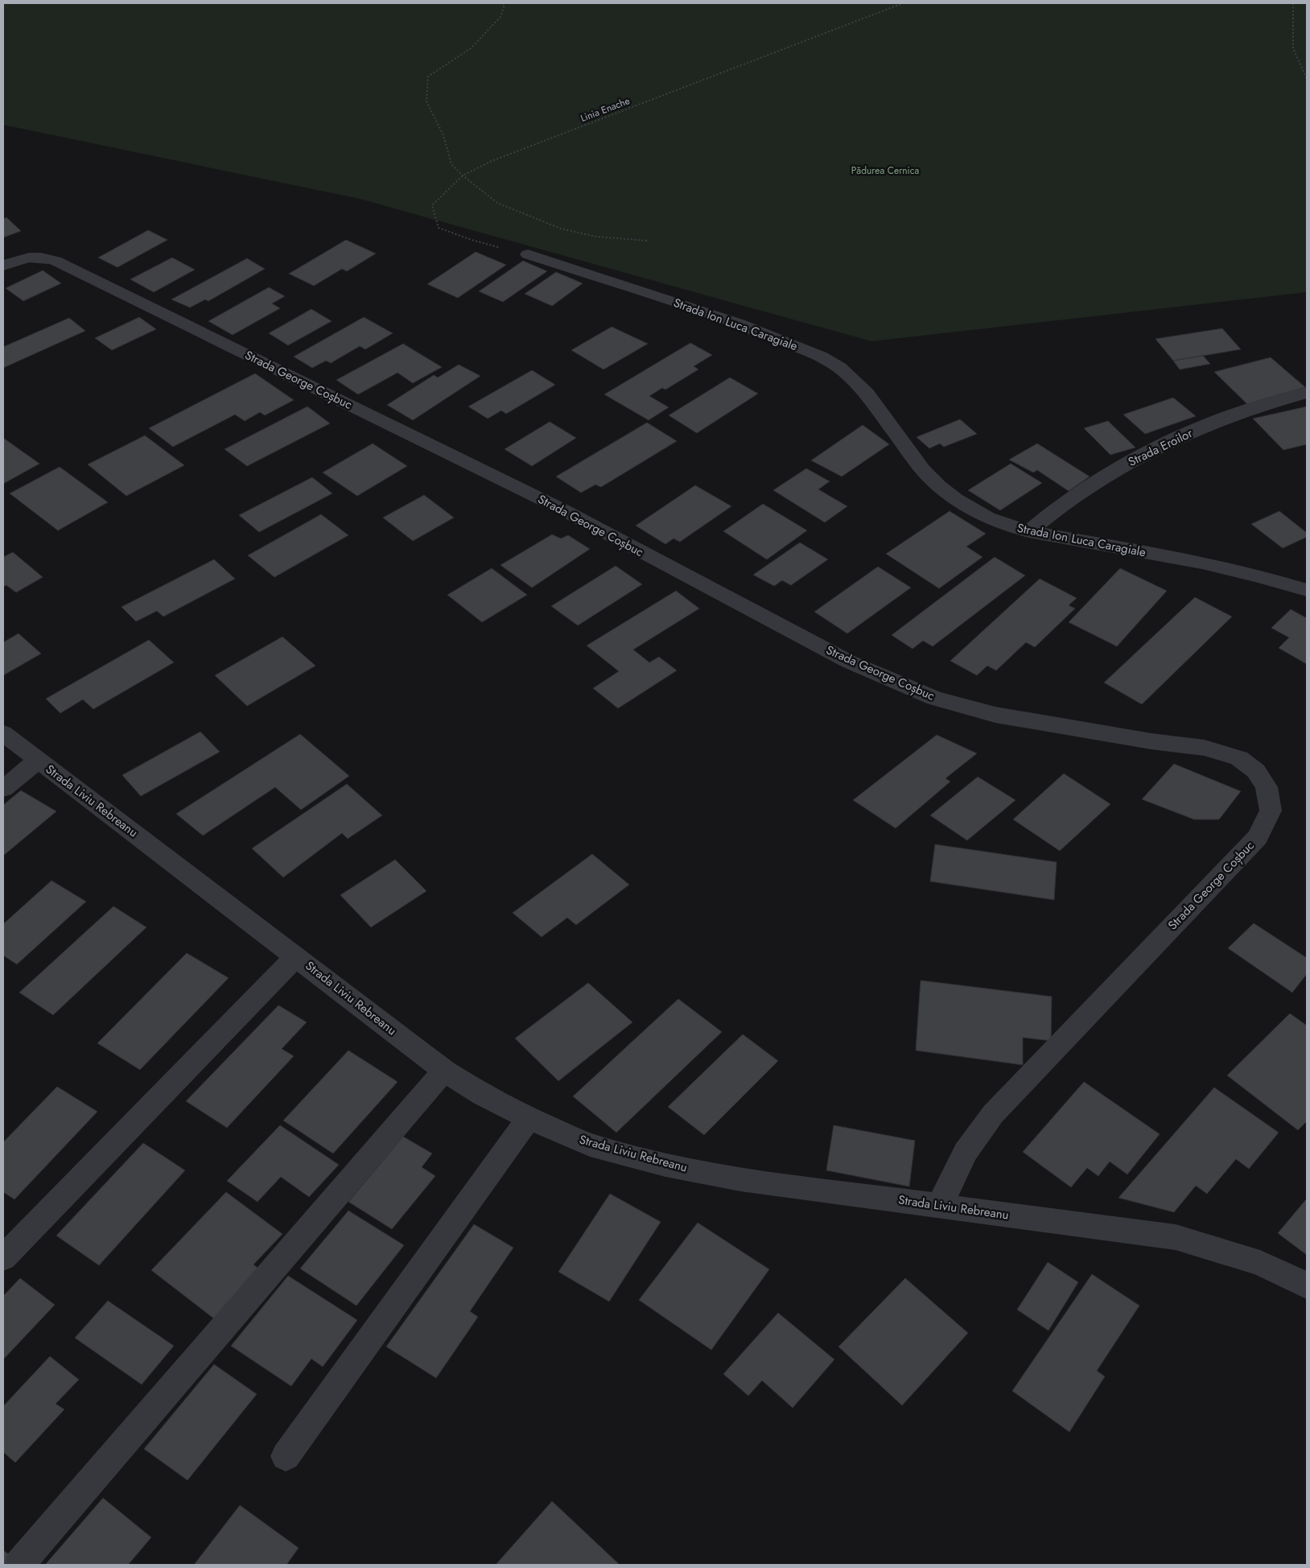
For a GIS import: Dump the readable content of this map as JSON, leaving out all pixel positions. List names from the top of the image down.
{
  "streets": {
    "street": [
      "Strada Ion Luca Caragiale",
      "Strada George Coșbuc",
      "Strada Eroilor",
      "Strada Liviu Rebreanu"
    ],
    "path": ["Linia Enache"]
  },
  "crossings": [
    ["Linia Enache", "Strada Ion Luca Caragiale"],
    ["Strada Ion Luca Caragiale", "Strada Eroilor"],
    ["Strada George Coșbuc", "Strada Liviu Rebreanu"]
  ],
  "parks": ["Pădurea Cernica"]
}
